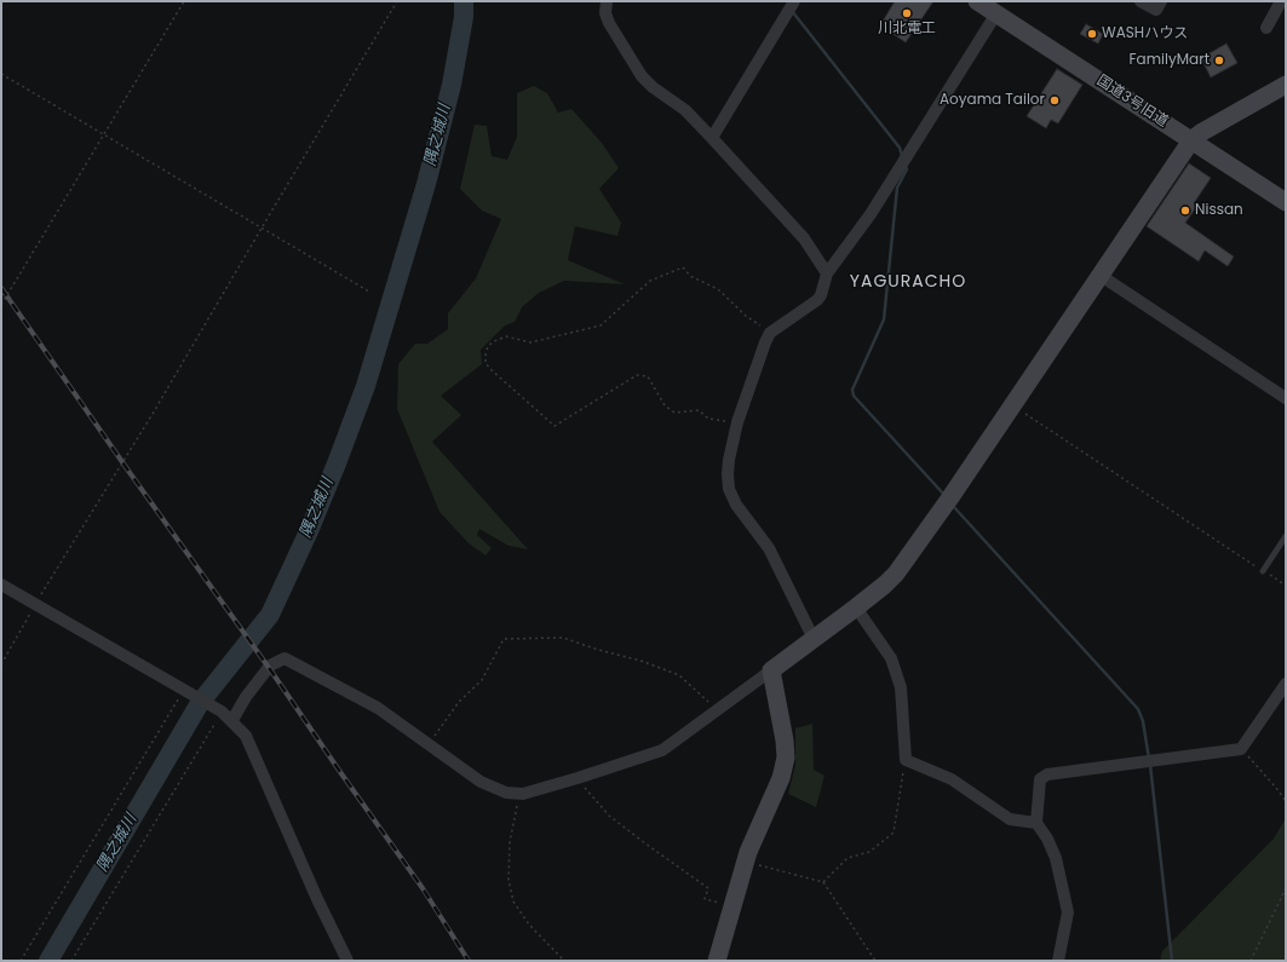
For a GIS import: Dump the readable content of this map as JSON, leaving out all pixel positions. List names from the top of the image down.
{
  "streets": {
    "street": ["国道3号旧道"]
  },
  "districts": ["YAGURACHO"],
  "water": ["隅之城川"],
  "places": [
    "川北電工",
    "WASHハウス",
    "FamilyMart",
    "Aoyama Tailor",
    "Nissan"
  ]
}
